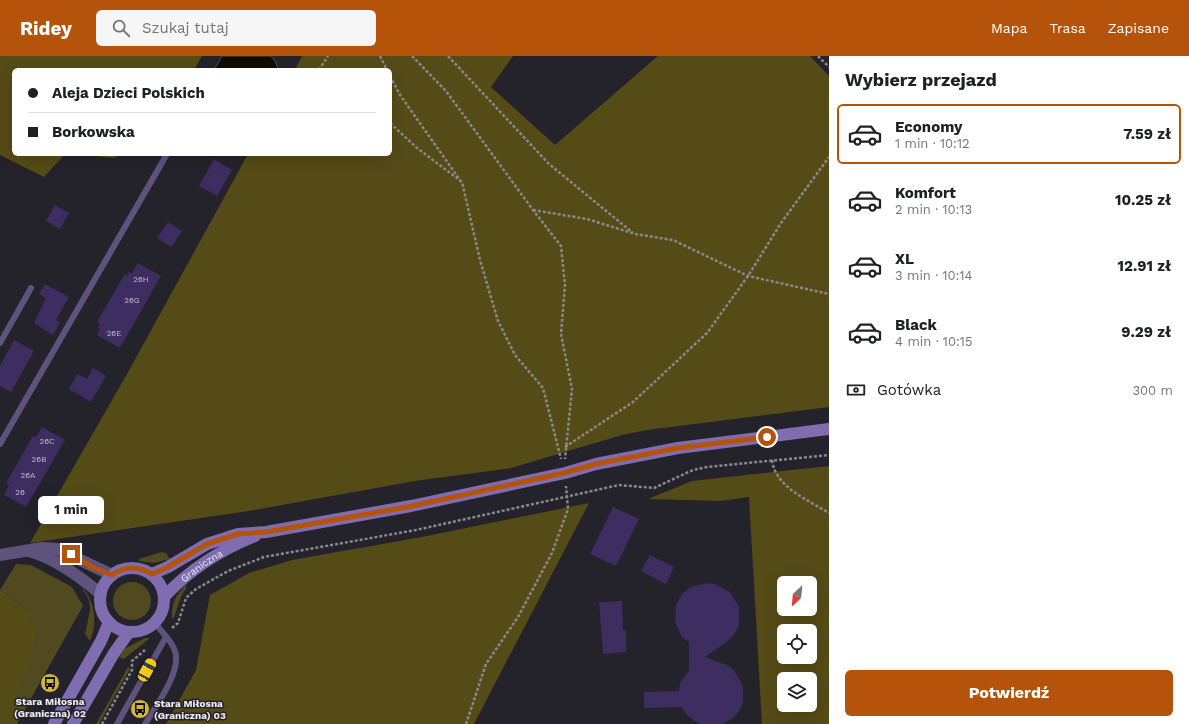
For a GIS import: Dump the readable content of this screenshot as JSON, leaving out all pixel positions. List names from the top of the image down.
{
  "streets": {
    "street": ["Graniczna"]
  },
  "places": {
    "bus stop": ["Stara Miłosna (Graniczna) 02", "Stara Miłosna (Graniczna) 03"]
  },
  "house_numbers": [
    "26H",
    "26G",
    "26E",
    "26C",
    "26B",
    "26A",
    "26"
  ],
  "north": "bottom left",
  "page": {
    "header": "Ridey",
    "search": "Szukaj tutaj",
    "nav": ["Mapa", "Trasa", "Zapisane"],
    "heading": "Wybierz przejazd",
    "banner": ["Aleja Dzieci Polskich", "Borkowska"],
    "list": [
      {
        "name": "Economy",
        "note": "1 min · 10:12",
        "value": "7.59 zł"
      },
      {
        "name": "Komfort",
        "note": "2 min · 10:13",
        "value": "10.25 zł"
      },
      {
        "name": "XL",
        "note": "3 min · 10:14",
        "value": "12.91 zł"
      },
      {
        "name": "Black",
        "note": "4 min · 10:15",
        "value": "9.29 zł"
      }
    ],
    "pay": ["Gotówka", "300 m"],
    "bubble": "1 min",
    "buttons": "Potwierdź"
  }
}
